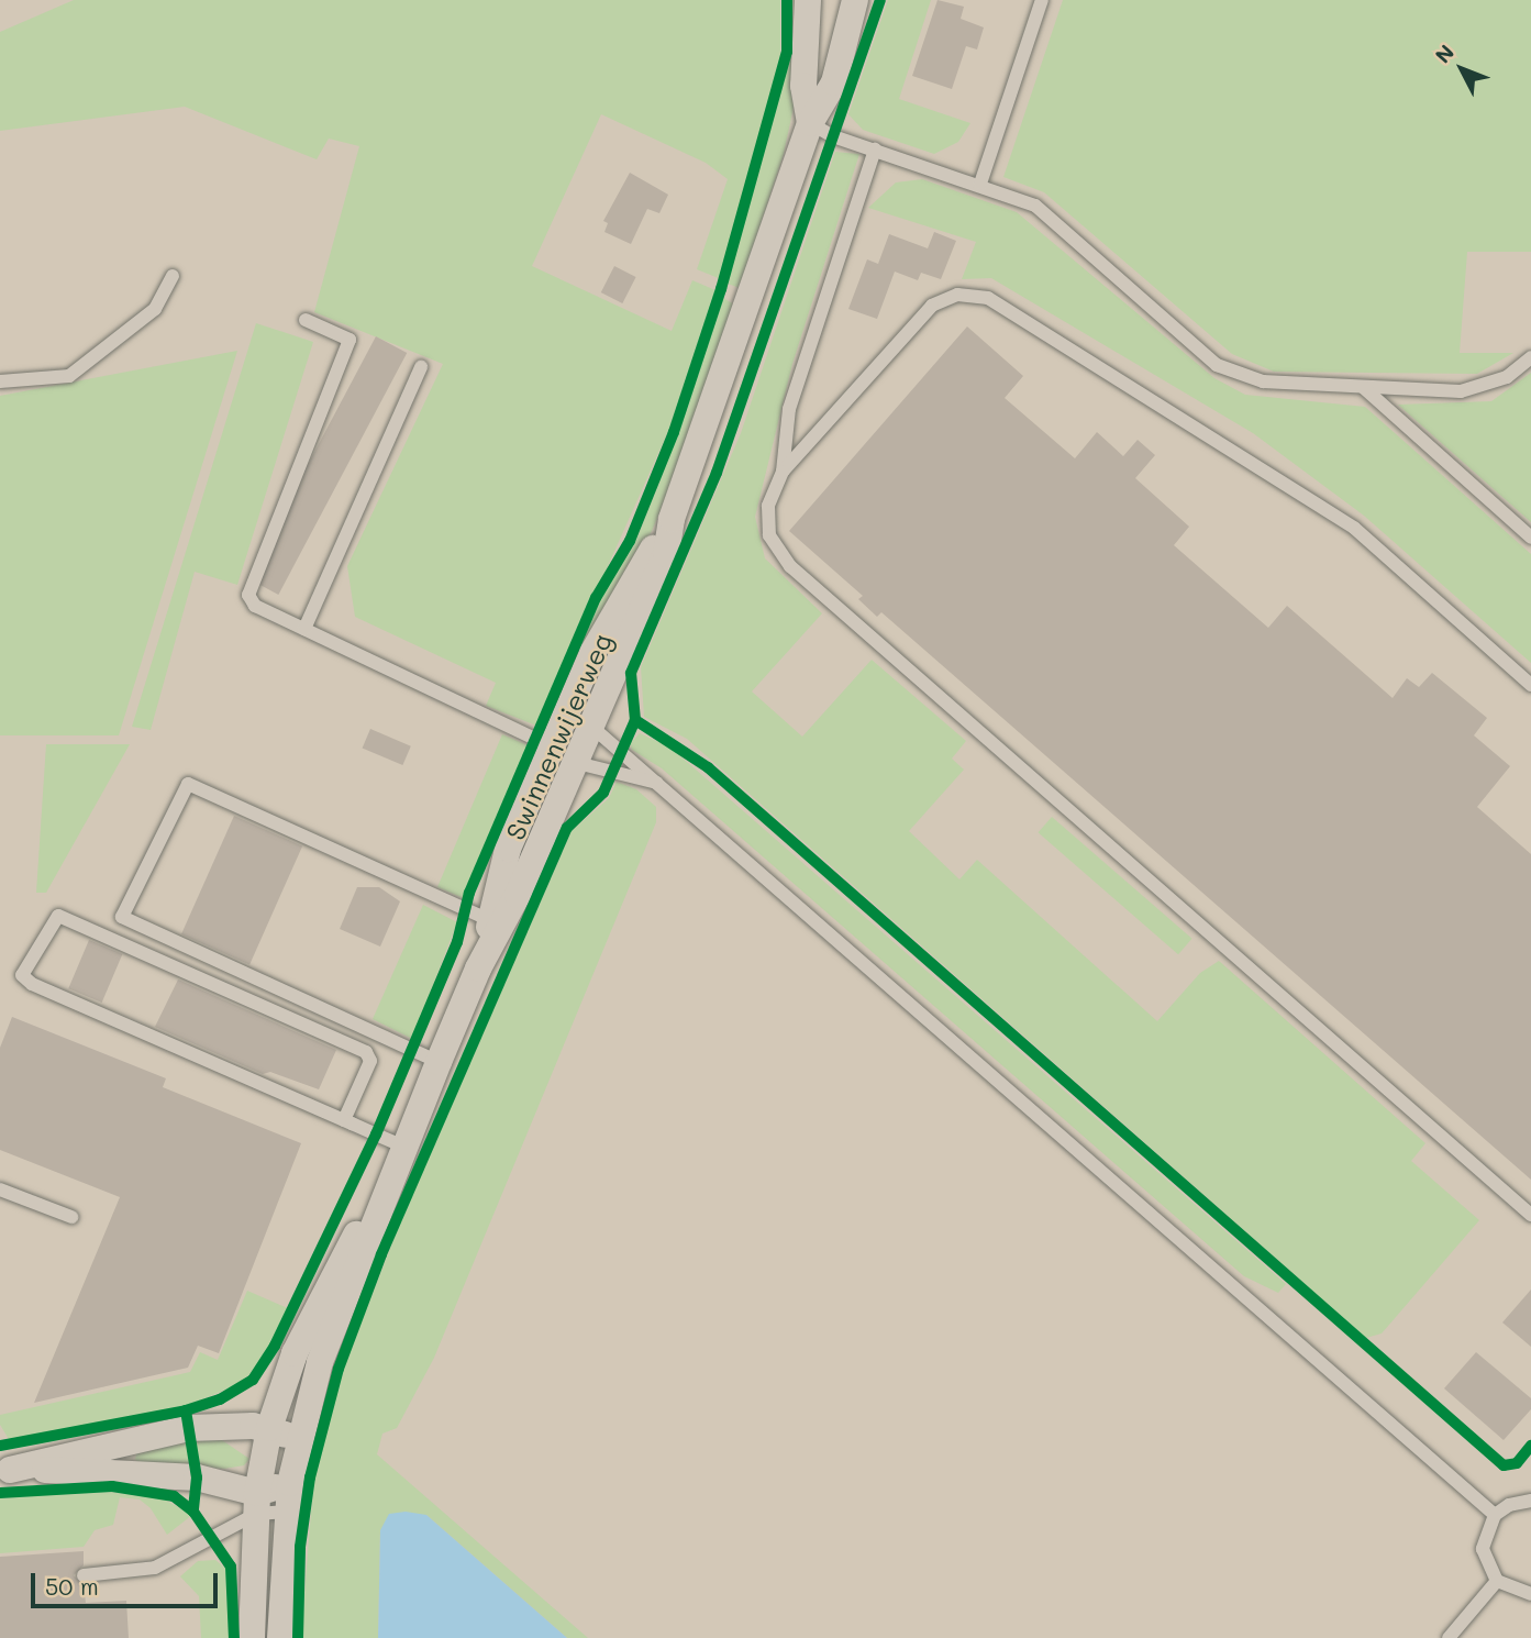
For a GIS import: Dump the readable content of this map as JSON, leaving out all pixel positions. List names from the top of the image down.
{
  "streets": {
    "street": ["Swinnenwijerweg"]
  },
  "scale_bar": "50 m",
  "north": "top left"
}
